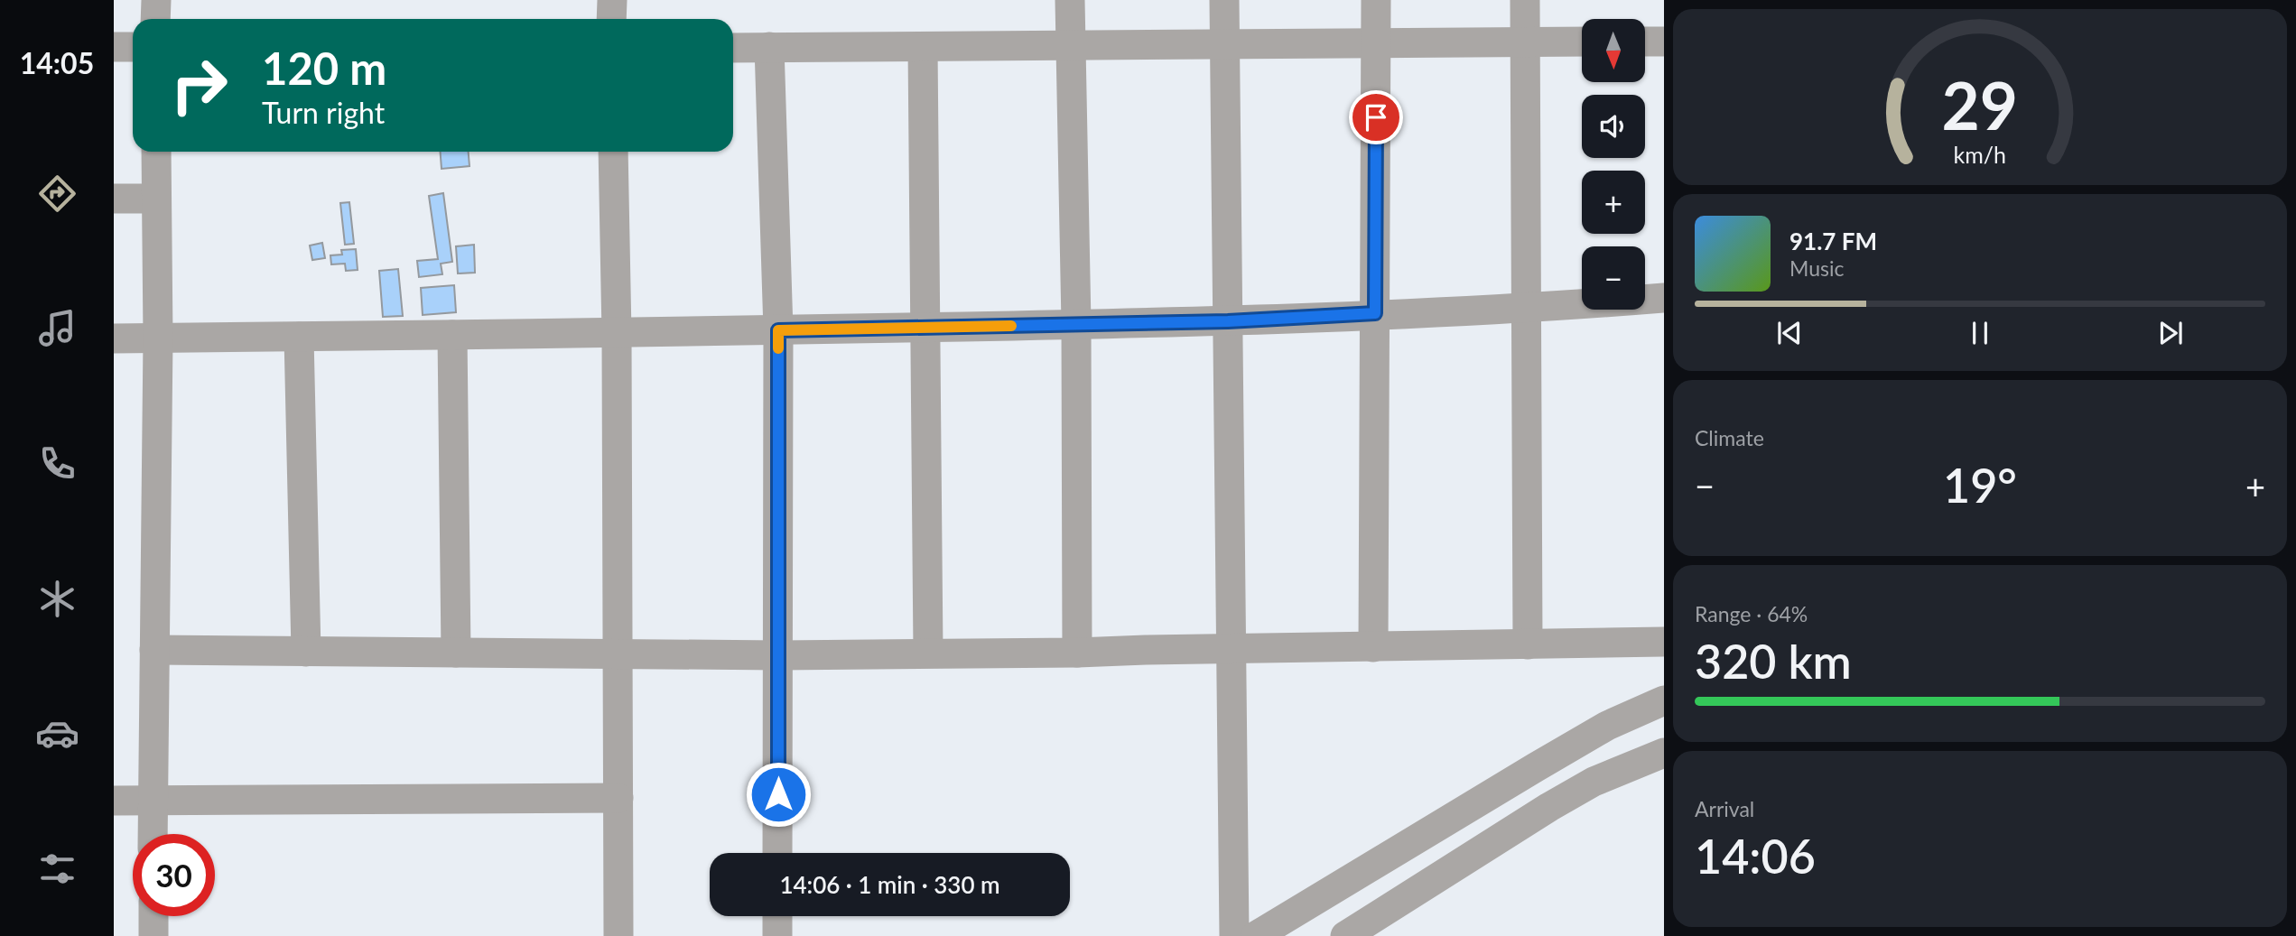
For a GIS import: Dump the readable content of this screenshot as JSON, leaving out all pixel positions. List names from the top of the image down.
{
  "north": "bottom",
  "page": {
    "tabs": "14:05",
    "map_buttons": ["+", "−"],
    "turn": ["120 m", "Turn right"],
    "song": ["91.7 FM", "Music"],
    "tile": [
      "Climate",
      ["Range · 64%", "320 km"],
      ["Arrival", "14:06"]
    ],
    "heat": ["−", "19°", "+"],
    "limit": "30",
    "trip": "14:06 · 1 min · 330 m",
    "gauge": ["29", "km/h"]
  }
}
